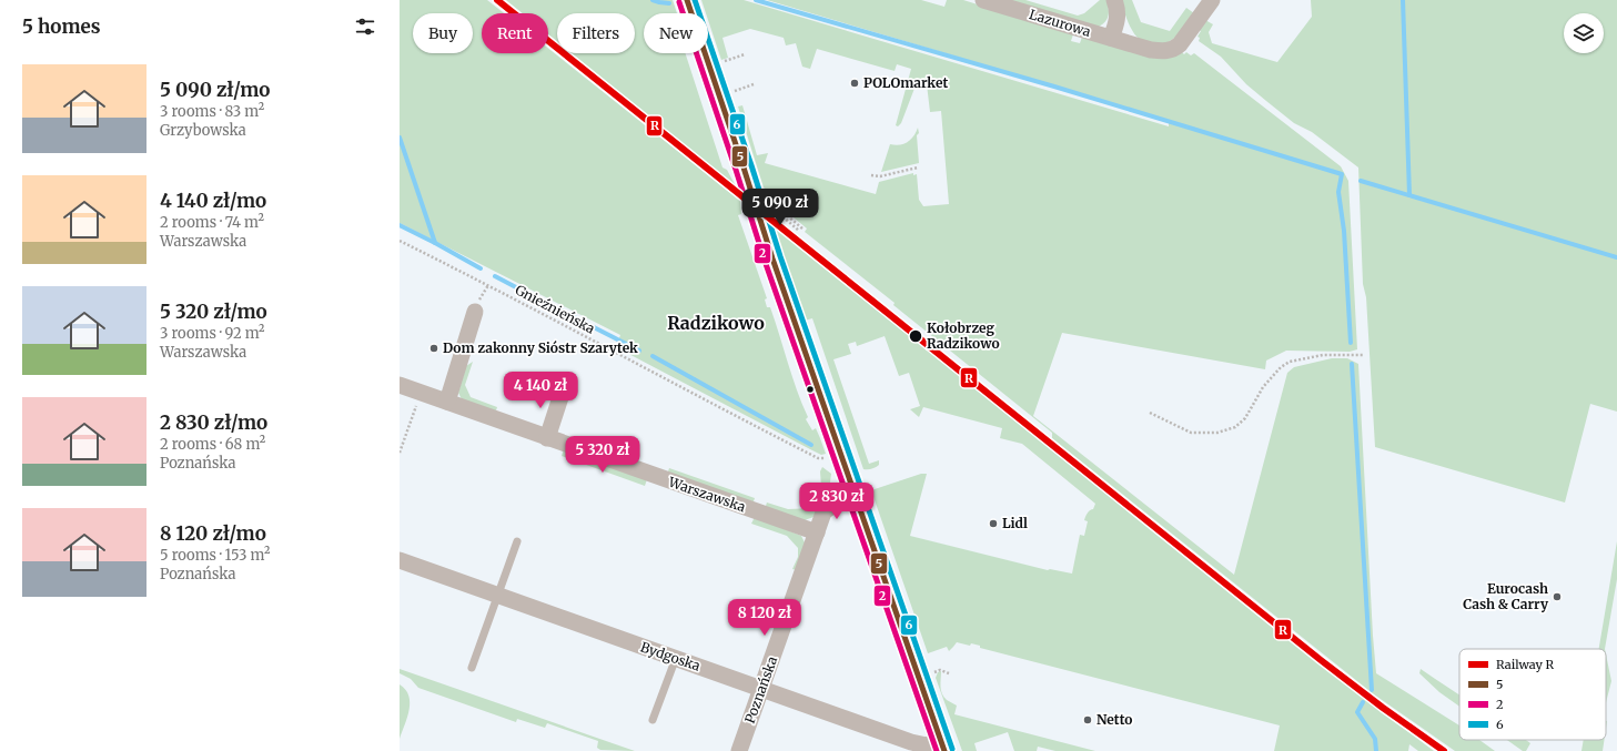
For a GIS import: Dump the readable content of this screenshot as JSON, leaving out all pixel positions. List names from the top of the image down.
{
  "streets": {
    "street": [
      "Lazurowa",
      "Warszawska",
      "Bydgoska",
      "Poznańska"
    ],
    "path": ["Gnieźnieńska"]
  },
  "crossings": [
    ["Warszawska", "Poznańska"],
    ["Bydgoska", "Poznańska"]
  ],
  "districts": ["Radzikowo"],
  "places": [
    "POLOmarket",
    "Kołobrzeg Radzikowo",
    "Dom zakonny Sióstr Szarytek",
    "Lidl",
    "Eurocash Cash & Carry",
    "Netto"
  ],
  "lines": [
    "rail line R",
    "transit line 5",
    "transit line 6",
    "transit line 2"
  ],
  "legend": [
    "Railway R",
    "5",
    "2",
    "6"
  ],
  "page": {
    "heading": "5 homes",
    "chip": [
      "Buy",
      "Rent",
      "Filters",
      "New"
    ],
    "list": [
      {
        "name": "5 090 zł/mo",
        "note": "3 rooms · 83 m² · Grzybowska"
      },
      {
        "name": "4 140 zł/mo",
        "note": "2 rooms · 74 m² · Warszawska"
      },
      {
        "name": "5 320 zł/mo",
        "note": "3 rooms · 92 m² · Warszawska"
      },
      {
        "name": "2 830 zł/mo",
        "note": "2 rooms · 68 m² · Poznańska"
      },
      {
        "name": "8 120 zł/mo",
        "note": "5 rooms · 153 m² · Poznańska"
      }
    ],
    "price": [
      "5 090 zł",
      "4 140 zł",
      "5 320 zł",
      "2 830 zł",
      "8 120 zł"
    ]
  }
}
